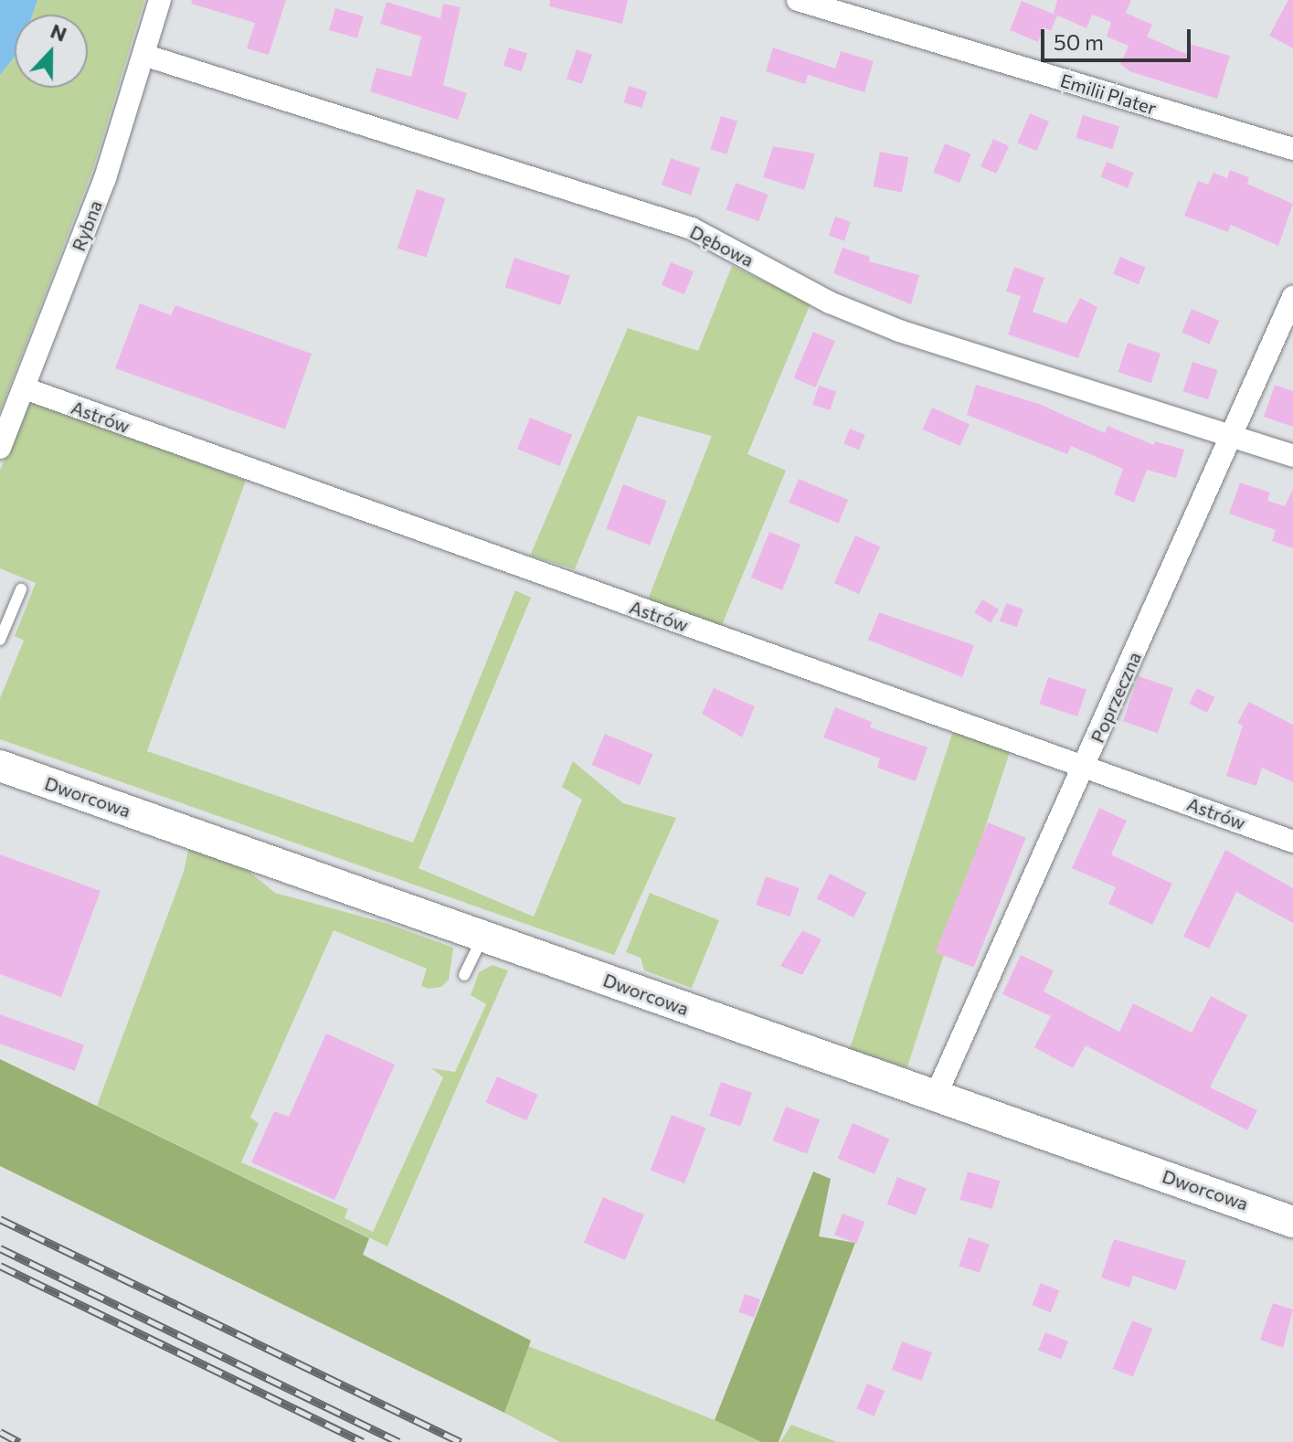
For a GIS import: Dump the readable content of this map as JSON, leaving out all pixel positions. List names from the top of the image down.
{
  "streets": {
    "main road": ["Dworcowa"],
    "street": [
      "Emilii Plater",
      "Rybna",
      "Dębowa",
      "Astrów",
      "Poprzeczna"
    ]
  },
  "crossings": [
    ["Rybna", "Dębowa"],
    ["Rybna", "Astrów"],
    ["Dębowa", "Poprzeczna"],
    ["Astrów", "Poprzeczna"],
    ["Poprzeczna", "Dworcowa"]
  ],
  "scale_bar": "50 m",
  "north": "top"
}
